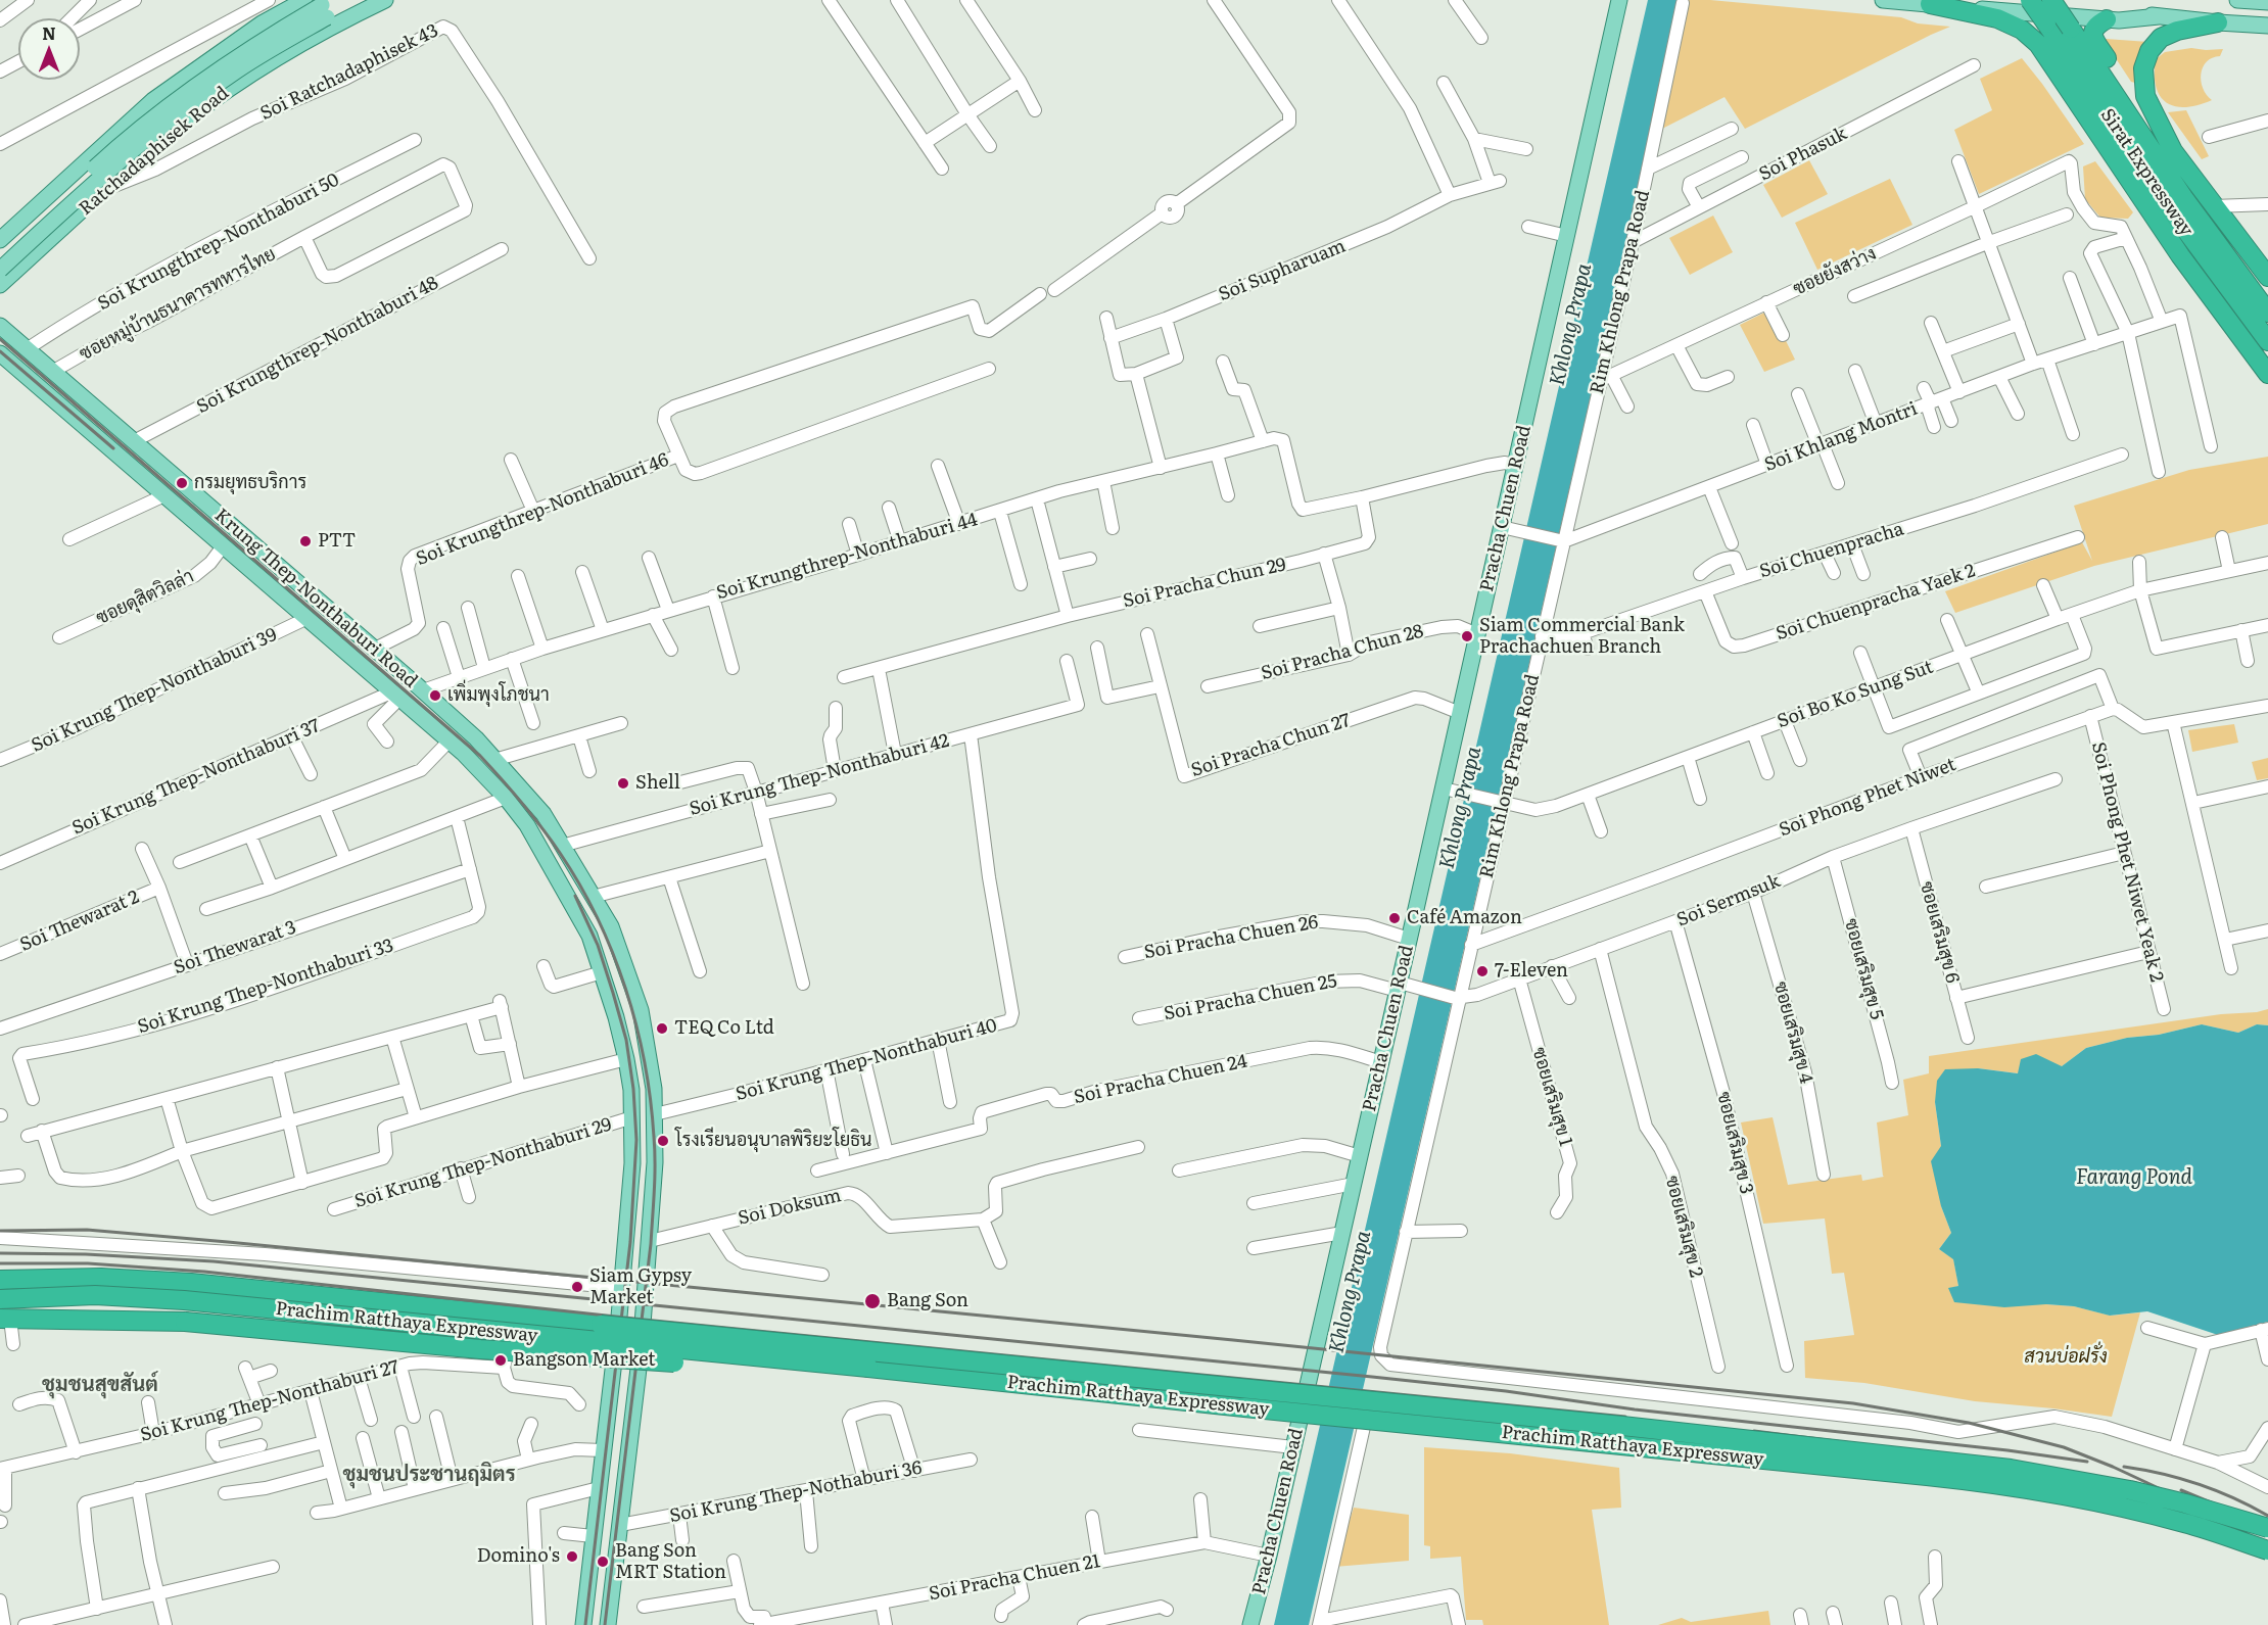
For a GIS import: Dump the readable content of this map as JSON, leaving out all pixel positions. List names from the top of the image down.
{
  "streets": {
    "highway": ["Sirat Expressway", "Prachim Ratthaya Expressway"],
    "main road": ["Ratchadaphisek Road", "Pracha Chuen Road", "Krung Thep-Nonthaburi Road"],
    "street": [
      "Soi Ratchadaphisek 43",
      "Soi Phasuk",
      "Soi Krungthrep-Nonthaburi 50",
      "Soi Supharuam",
      "ซอยยังสว่าง",
      "Rim Khlong Prapa Road",
      "ซอยหมู่บ้านธนาคารทหารไทย",
      "Soi Krungthrep-Nonthaburi 48",
      "Soi Khlang Montri",
      "Soi Krungthrep-Nonthaburi 46",
      "Soi Chuenpracha",
      "Soi Krungthrep-Nonthaburi 44",
      "Soi Pracha Chun 29",
      "ซอยดุสิตวิลล่า",
      "Soi Chuenpracha Yaek 2",
      "Soi Pracha Chun 28",
      "Soi Krung Thep-Nonthaburi 39",
      "Soi Bo Ko Sung Sut",
      "Soi Pracha Chun 27",
      "Soi Krung Thep-Nonthaburi 42",
      "Soi Krung Thep-Nonthaburi 37",
      "Soi Phong Phet Niwet",
      "Soi Phong Phet Niwet Yeak 2",
      "Soi Sermsuk",
      "Soi Thewarat 2",
      "ซอยเสริมสุข 6",
      "Soi Pracha Chuen 26",
      "Soi Thewarat 3",
      "ซอยเสริมสุข 5",
      "Soi Krung Thep-Nonthaburi 33",
      "Soi Pracha Chuen 25",
      "ซอยเสริมสุข 4",
      "Soi Krung Thep-Nonthaburi 40",
      "Soi Pracha Chuen 24",
      "ซอยเสริมสุข 1",
      "ซอยเสริมสุข 3",
      "Soi Krung Thep-Nonthaburi 29",
      "Soi Doksum",
      "ซอยเสริมสุข 2",
      "Soi Krung Thep-Nonthaburi 27",
      "Soi Krung Thep-Nothaburi 36",
      "Soi Pracha Chuen 21"
    ]
  },
  "crossings": [
    ["Soi Ratchadaphisek 43", "Ratchadaphisek Road"],
    ["Soi Phasuk", "Rim Khlong Prapa Road"],
    ["Soi Krungthrep-Nonthaburi 50", "Krung Thep-Nonthaburi Road"],
    ["ซอยยังสว่าง", "Rim Khlong Prapa Road"],
    ["Rim Khlong Prapa Road", "Soi Khlang Montri"],
    ["Rim Khlong Prapa Road", "Soi Chuenpracha"],
    ["Rim Khlong Prapa Road", "Soi Bo Ko Sung Sut"],
    ["Rim Khlong Prapa Road", "Soi Phong Phet Niwet"],
    ["Rim Khlong Prapa Road", "Soi Sermsuk"],
    ["ซอยหมู่บ้านธนาคารทหารไทย", "Krung Thep-Nonthaburi Road"],
    ["Soi Krungthrep-Nonthaburi 48", "Krung Thep-Nonthaburi Road"],
    ["Pracha Chuen Road", "Soi Pracha Chun 28"],
    ["Pracha Chuen Road", "Soi Bo Ko Sung Sut"],
    ["Pracha Chuen Road", "Soi Pracha Chun 27"],
    ["Pracha Chuen Road", "Soi Pracha Chuen 26"],
    ["Pracha Chuen Road", "Soi Pracha Chuen 25"],
    ["Pracha Chuen Road", "Soi Pracha Chuen 24"],
    ["Pracha Chuen Road", "Soi Pracha Chuen 21"],
    ["Soi Krungthrep-Nonthaburi 46", "Krung Thep-Nonthaburi Road"],
    ["Soi Chuenpracha", "Soi Chuenpracha Yaek 2"],
    ["Soi Krungthrep-Nonthaburi 44", "Krung Thep-Nonthaburi Road"],
    ["ซอยดุสิตวิลล่า", "Krung Thep-Nonthaburi Road"],
    ["Krung Thep-Nonthaburi Road", "Soi Krung Thep-Nonthaburi 39"],
    ["Krung Thep-Nonthaburi Road", "Soi Krung Thep-Nonthaburi 42"],
    ["Krung Thep-Nonthaburi Road", "Soi Krung Thep-Nonthaburi 37"],
    ["Krung Thep-Nonthaburi Road", "Soi Krung Thep-Nonthaburi 40"],
    ["Krung Thep-Nonthaburi Road", "Soi Krung Thep-Nonthaburi 29"],
    ["Krung Thep-Nonthaburi Road", "Soi Doksum"],
    ["Krung Thep-Nonthaburi Road", "Soi Krung Thep-Nothaburi 36"],
    ["Soi Krung Thep-Nonthaburi 42", "Soi Krung Thep-Nonthaburi 40"],
    ["Soi Phong Phet Niwet", "Soi Phong Phet Niwet Yeak 2"],
    ["Soi Sermsuk", "ซอยเสริมสุข 6"],
    ["Soi Sermsuk", "ซอยเสริมสุข 5"],
    ["Soi Sermsuk", "ซอยเสริมสุข 4"],
    ["Soi Sermsuk", "ซอยเสริมสุข 1"],
    ["Soi Sermsuk", "ซอยเสริมสุข 3"],
    ["Soi Sermsuk", "ซอยเสริมสุข 2"],
    ["Soi Thewarat 3", "Soi Krung Thep-Nonthaburi 33"]
  ],
  "districts": ["ชุมชนสุขสันต์", "ชุมชนประชานฤมิตร"],
  "water": ["Khlong Prapa", "Farang Pond"],
  "parks": ["สวนบ่อฝรั่ง"],
  "places": [
    "กรมยุทธบริการ",
    "PTT",
    "Siam Commercial Bank Prachachuen Branch",
    "เพิ่มพุงโภชนา",
    "Shell",
    "Café Amazon",
    "7-Eleven",
    "TEQ Co Ltd",
    "โรงเรียนอนุบาลพิริยะโยธิน",
    "Siam Gypsy Market",
    "Bang Son",
    "Bangson Market",
    "Domino's",
    "Bang Son MRT Station"
  ],
  "north": "top"
}
